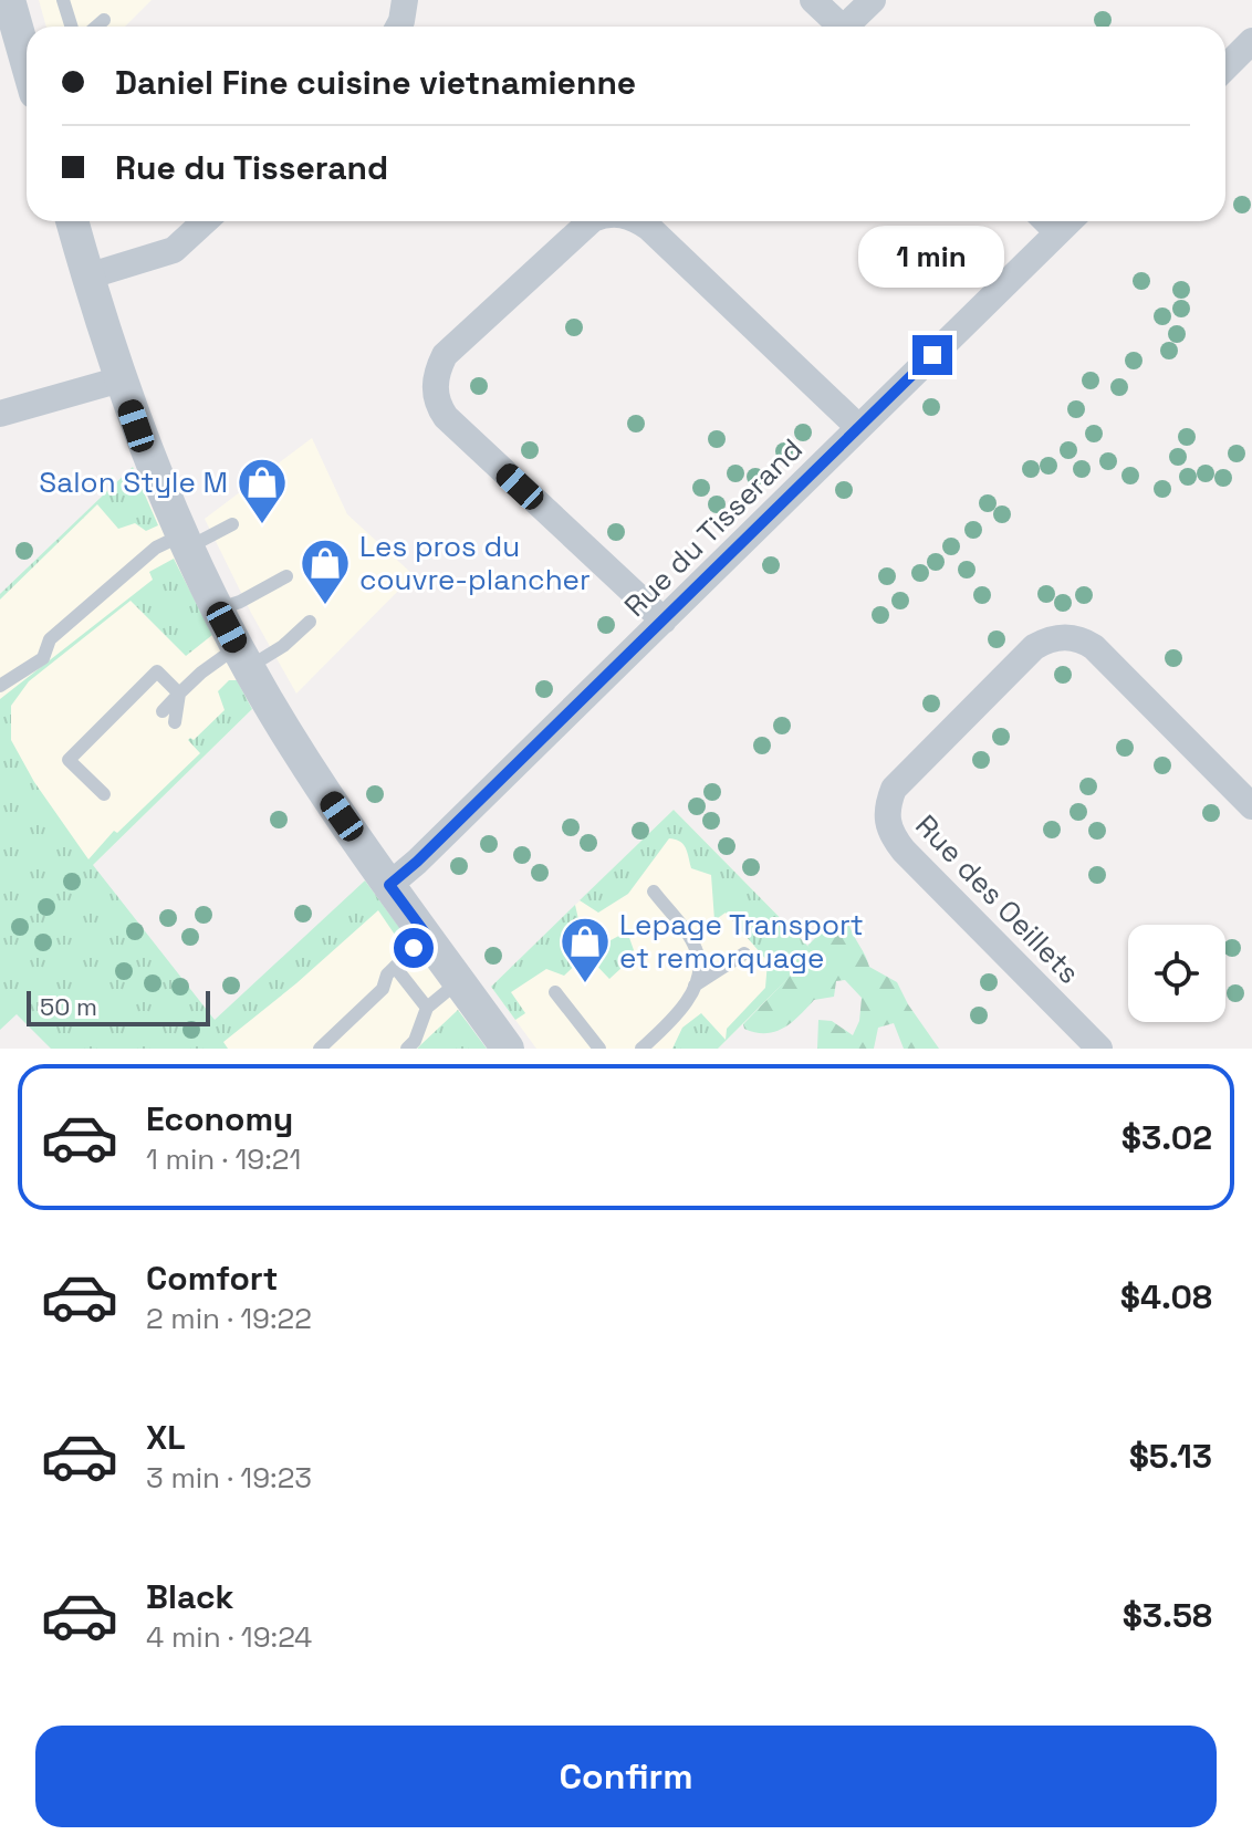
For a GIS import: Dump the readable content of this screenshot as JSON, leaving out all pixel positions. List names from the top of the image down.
{
  "streets": {
    "street": ["Rue du Tisserand", "Rue des Oeillets"]
  },
  "places": {
    "shop": ["Salon Style M", "Les pros du couvre-plancher", "Lepage Transport et remorquage"]
  },
  "scale_bar": "50 m",
  "page": {
    "banner": ["Daniel Fine cuisine vietnamienne", "Rue du Tisserand"],
    "bubble": "1 min",
    "scale": "50 m",
    "list": [
      {
        "name": "Economy",
        "note": "1 min · 19:21",
        "value": "$3.02"
      },
      {
        "name": "Comfort",
        "note": "2 min · 19:22",
        "value": "$4.08"
      },
      {
        "name": "XL",
        "note": "3 min · 19:23",
        "value": "$5.13"
      },
      {
        "name": "Black",
        "note": "4 min · 19:24",
        "value": "$3.58"
      }
    ],
    "buttons": "Confirm"
  }
}
